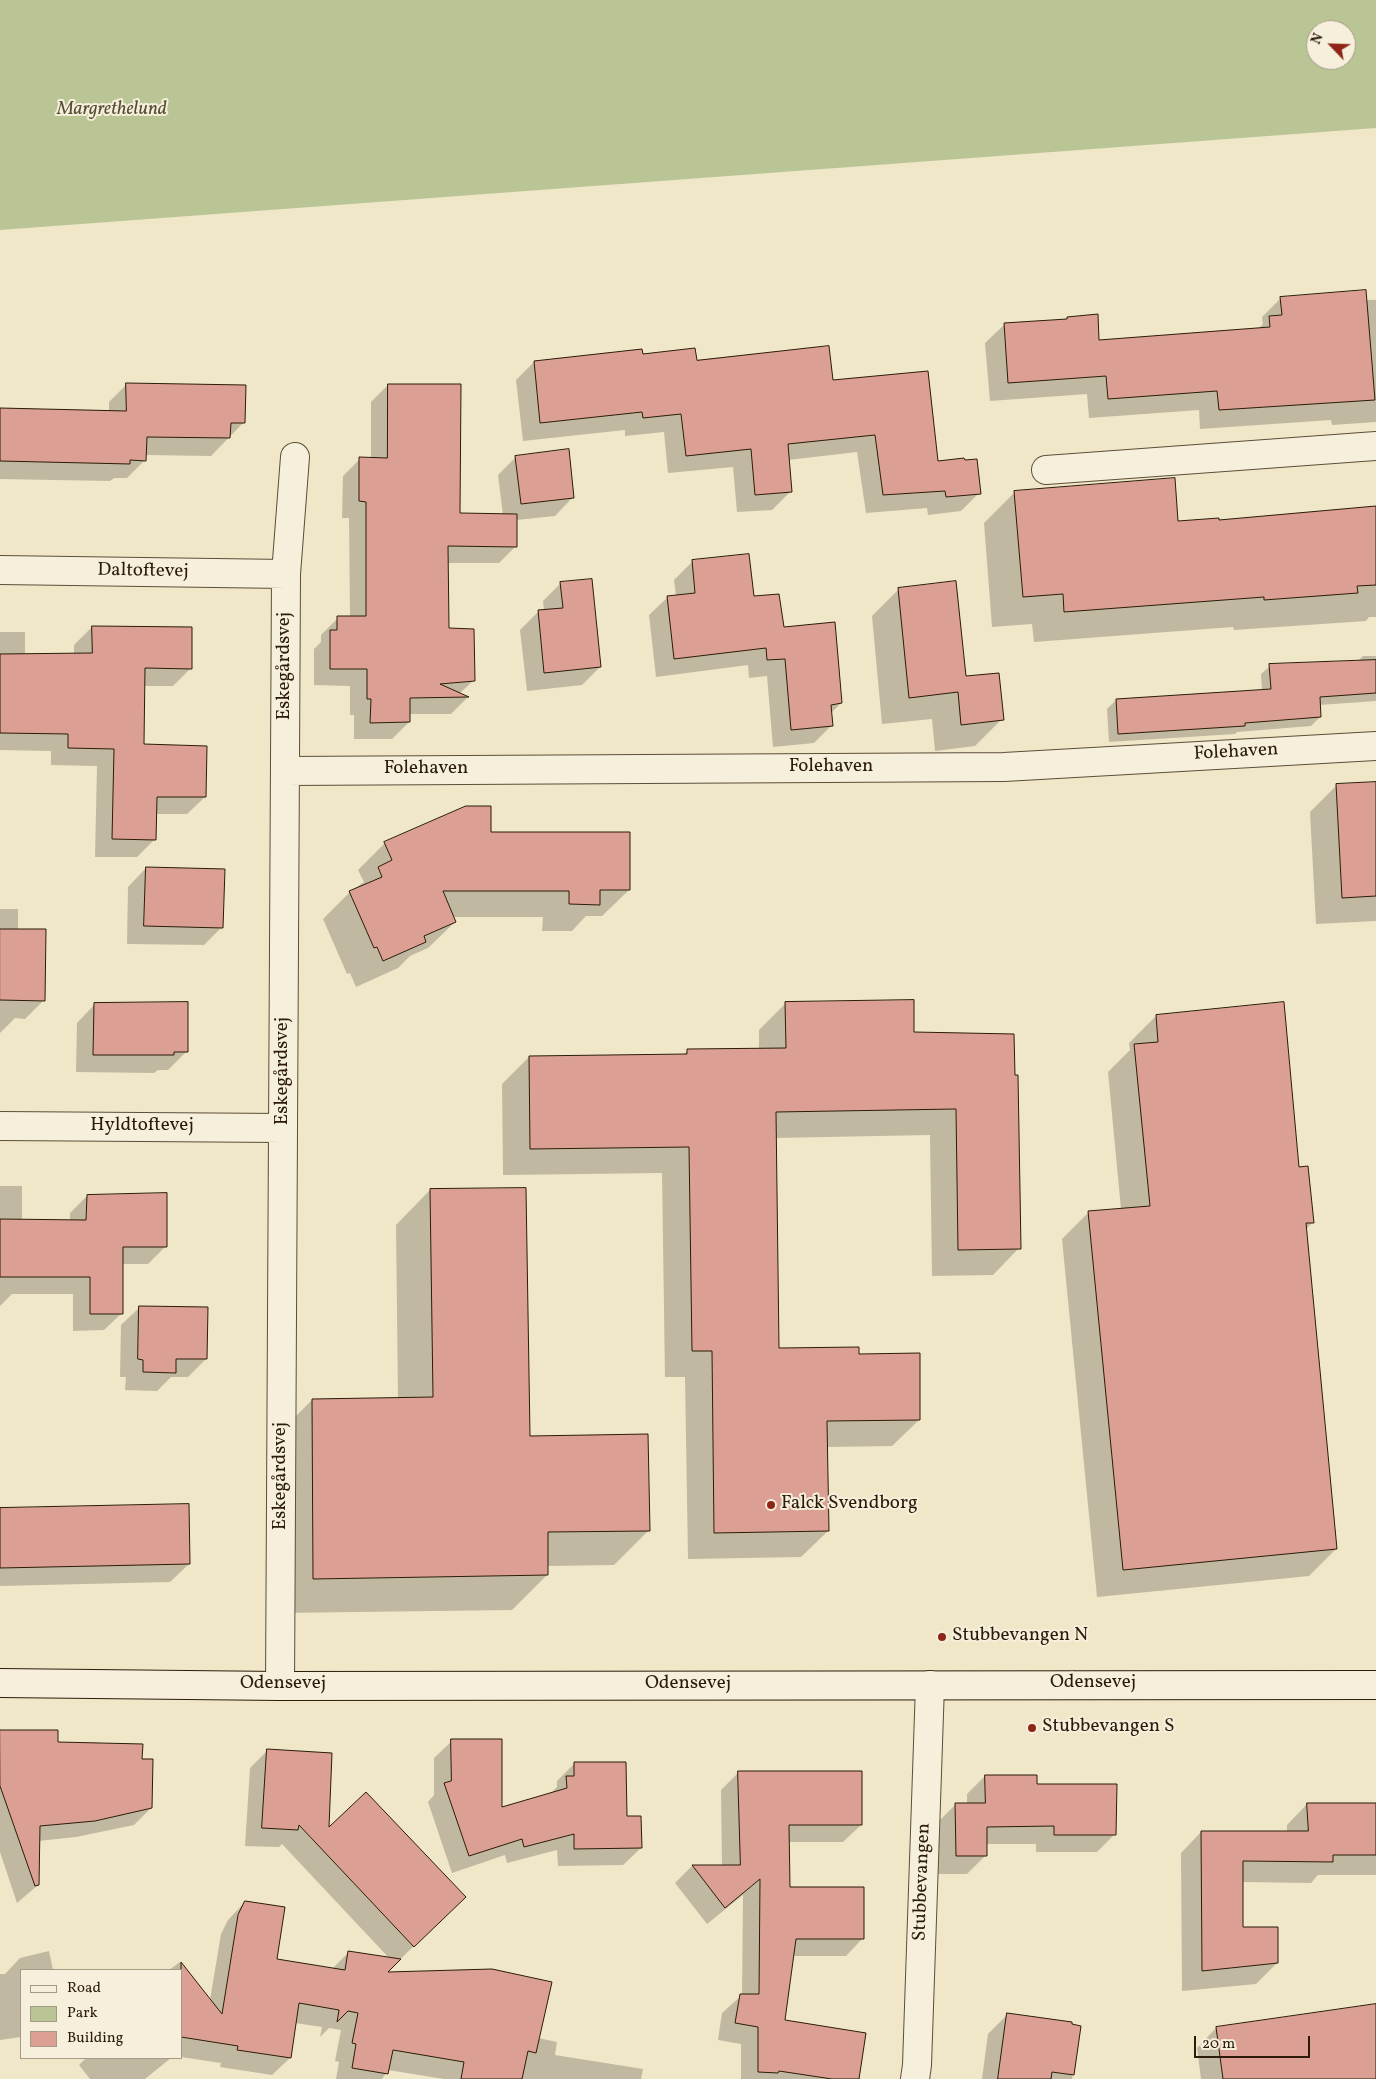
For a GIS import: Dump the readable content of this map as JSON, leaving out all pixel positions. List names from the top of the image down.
{
  "streets": {
    "street": [
      "Daltoftevej",
      "Eskegårdsvej",
      "Folehaven",
      "Hyldtoftevej",
      "Odensevej",
      "Stubbevangen"
    ]
  },
  "crossings": [
    ["Daltoftevej", "Eskegårdsvej"],
    ["Eskegårdsvej", "Folehaven"],
    ["Eskegårdsvej", "Hyldtoftevej"],
    ["Eskegårdsvej", "Odensevej"],
    ["Odensevej", "Stubbevangen"]
  ],
  "parks": ["Margrethelund"],
  "places": ["Falck Svendborg", "Stubbevangen N", "Stubbevangen S"],
  "legend": ["Road", "Park", "Building"],
  "scale_bar": "20 m",
  "north": "top left"
}
